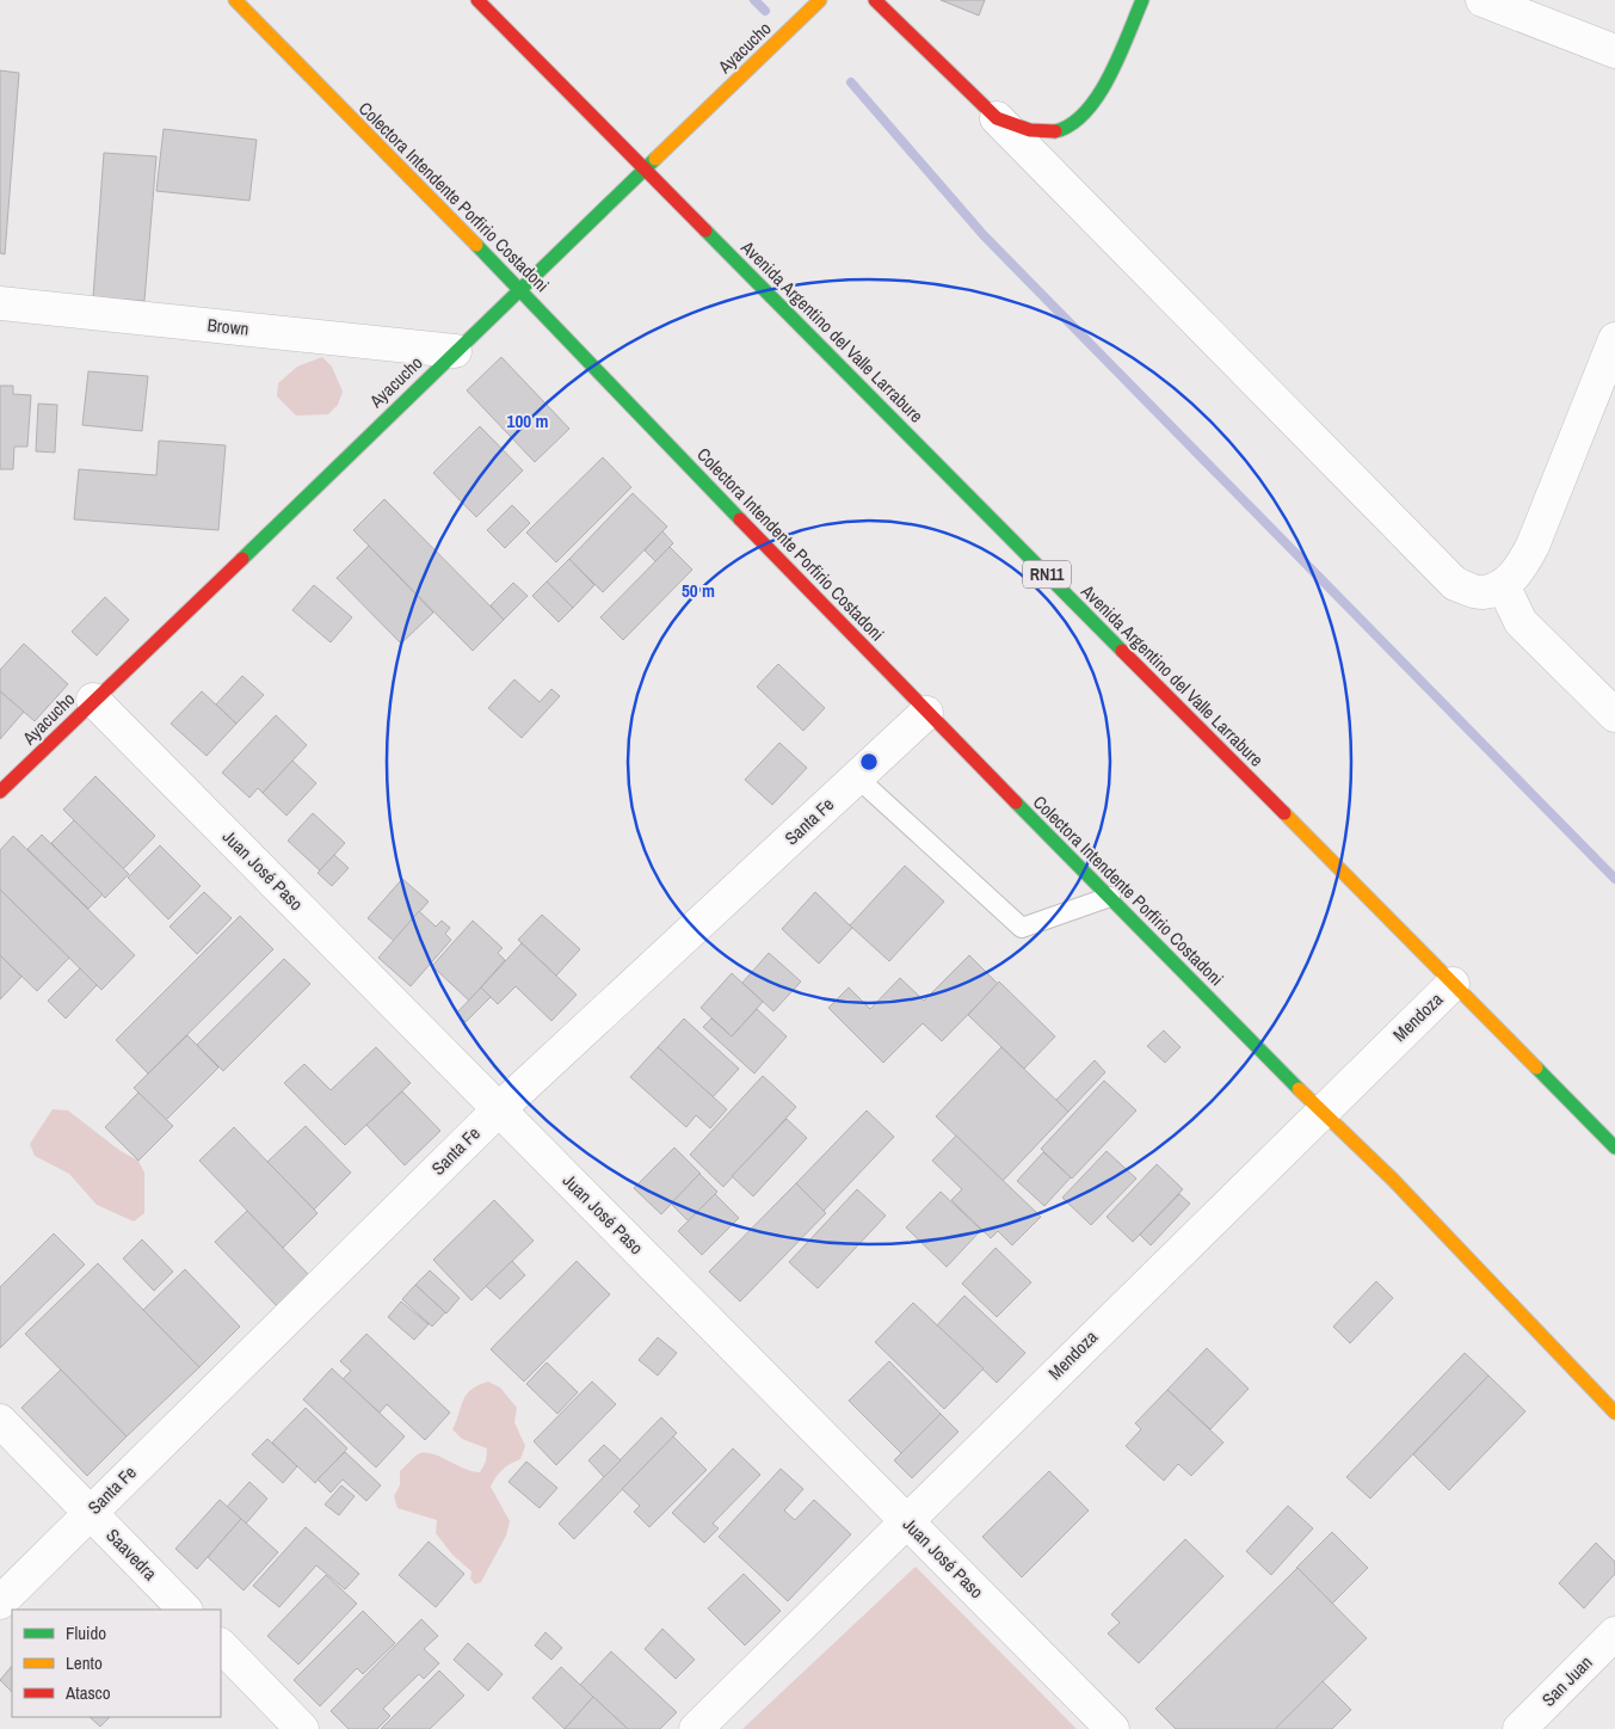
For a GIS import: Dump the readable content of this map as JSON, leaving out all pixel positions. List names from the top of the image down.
{
  "streets": {
    "main road": [
      "Ayacucho",
      "Colectora Intendente Porfirio Costadoni",
      "Avenida Argentino del Valle Larrabure",
      "RN11"
    ],
    "street": [
      "Brown",
      "Santa Fe",
      "Juan José Paso",
      "Mendoza",
      "Saavedra",
      "San Juan"
    ]
  },
  "crossings": [
    ["Ayacucho", "Colectora Intendente Porfirio Costadoni"],
    ["Ayacucho", "Brown"],
    ["Ayacucho", "Avenida Argentino del Valle Larrabure"],
    ["Ayacucho", "Juan José Paso"],
    ["Colectora Intendente Porfirio Costadoni", "Santa Fe"],
    ["Colectora Intendente Porfirio Costadoni", "Mendoza"],
    ["Avenida Argentino del Valle Larrabure", "Mendoza"],
    ["Santa Fe", "Juan José Paso"],
    ["Santa Fe", "Saavedra"],
    ["Juan José Paso", "Mendoza"]
  ],
  "legend": ["Fluido", "Lento", "Atasco"],
  "rings": ["100 m", "50 m"]
}
